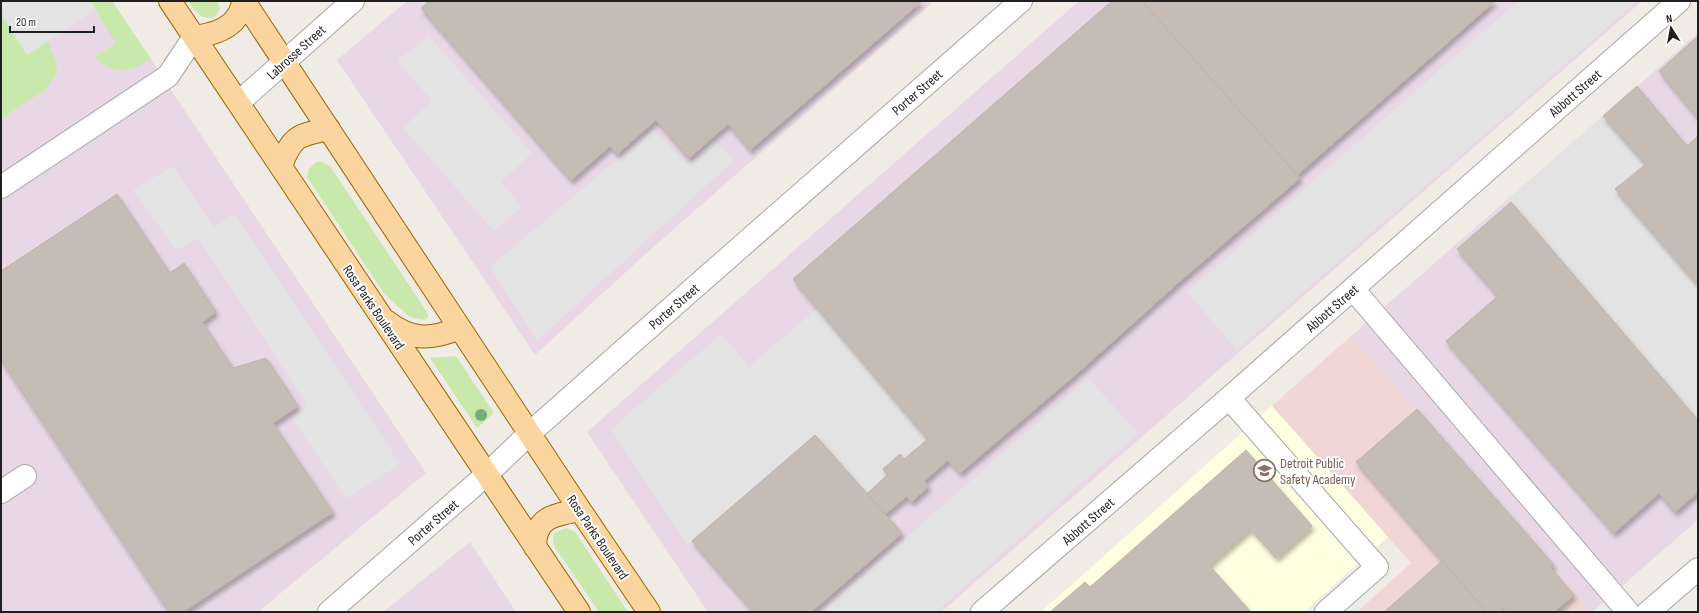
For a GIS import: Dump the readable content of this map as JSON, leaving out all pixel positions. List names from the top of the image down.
{
  "streets": {
    "main road": ["Rosa Parks Boulevard"],
    "street": ["Labrosse Street", "Porter Street", "Abbott Street"]
  },
  "crossings": [
    ["Labrosse Street", "Rosa Parks Boulevard"],
    ["Porter Street", "Rosa Parks Boulevard"]
  ],
  "places": {
    "school or university": ["Detroit Public Safety Academy"]
  },
  "scale_bar": "20 m",
  "north": "top"
}
